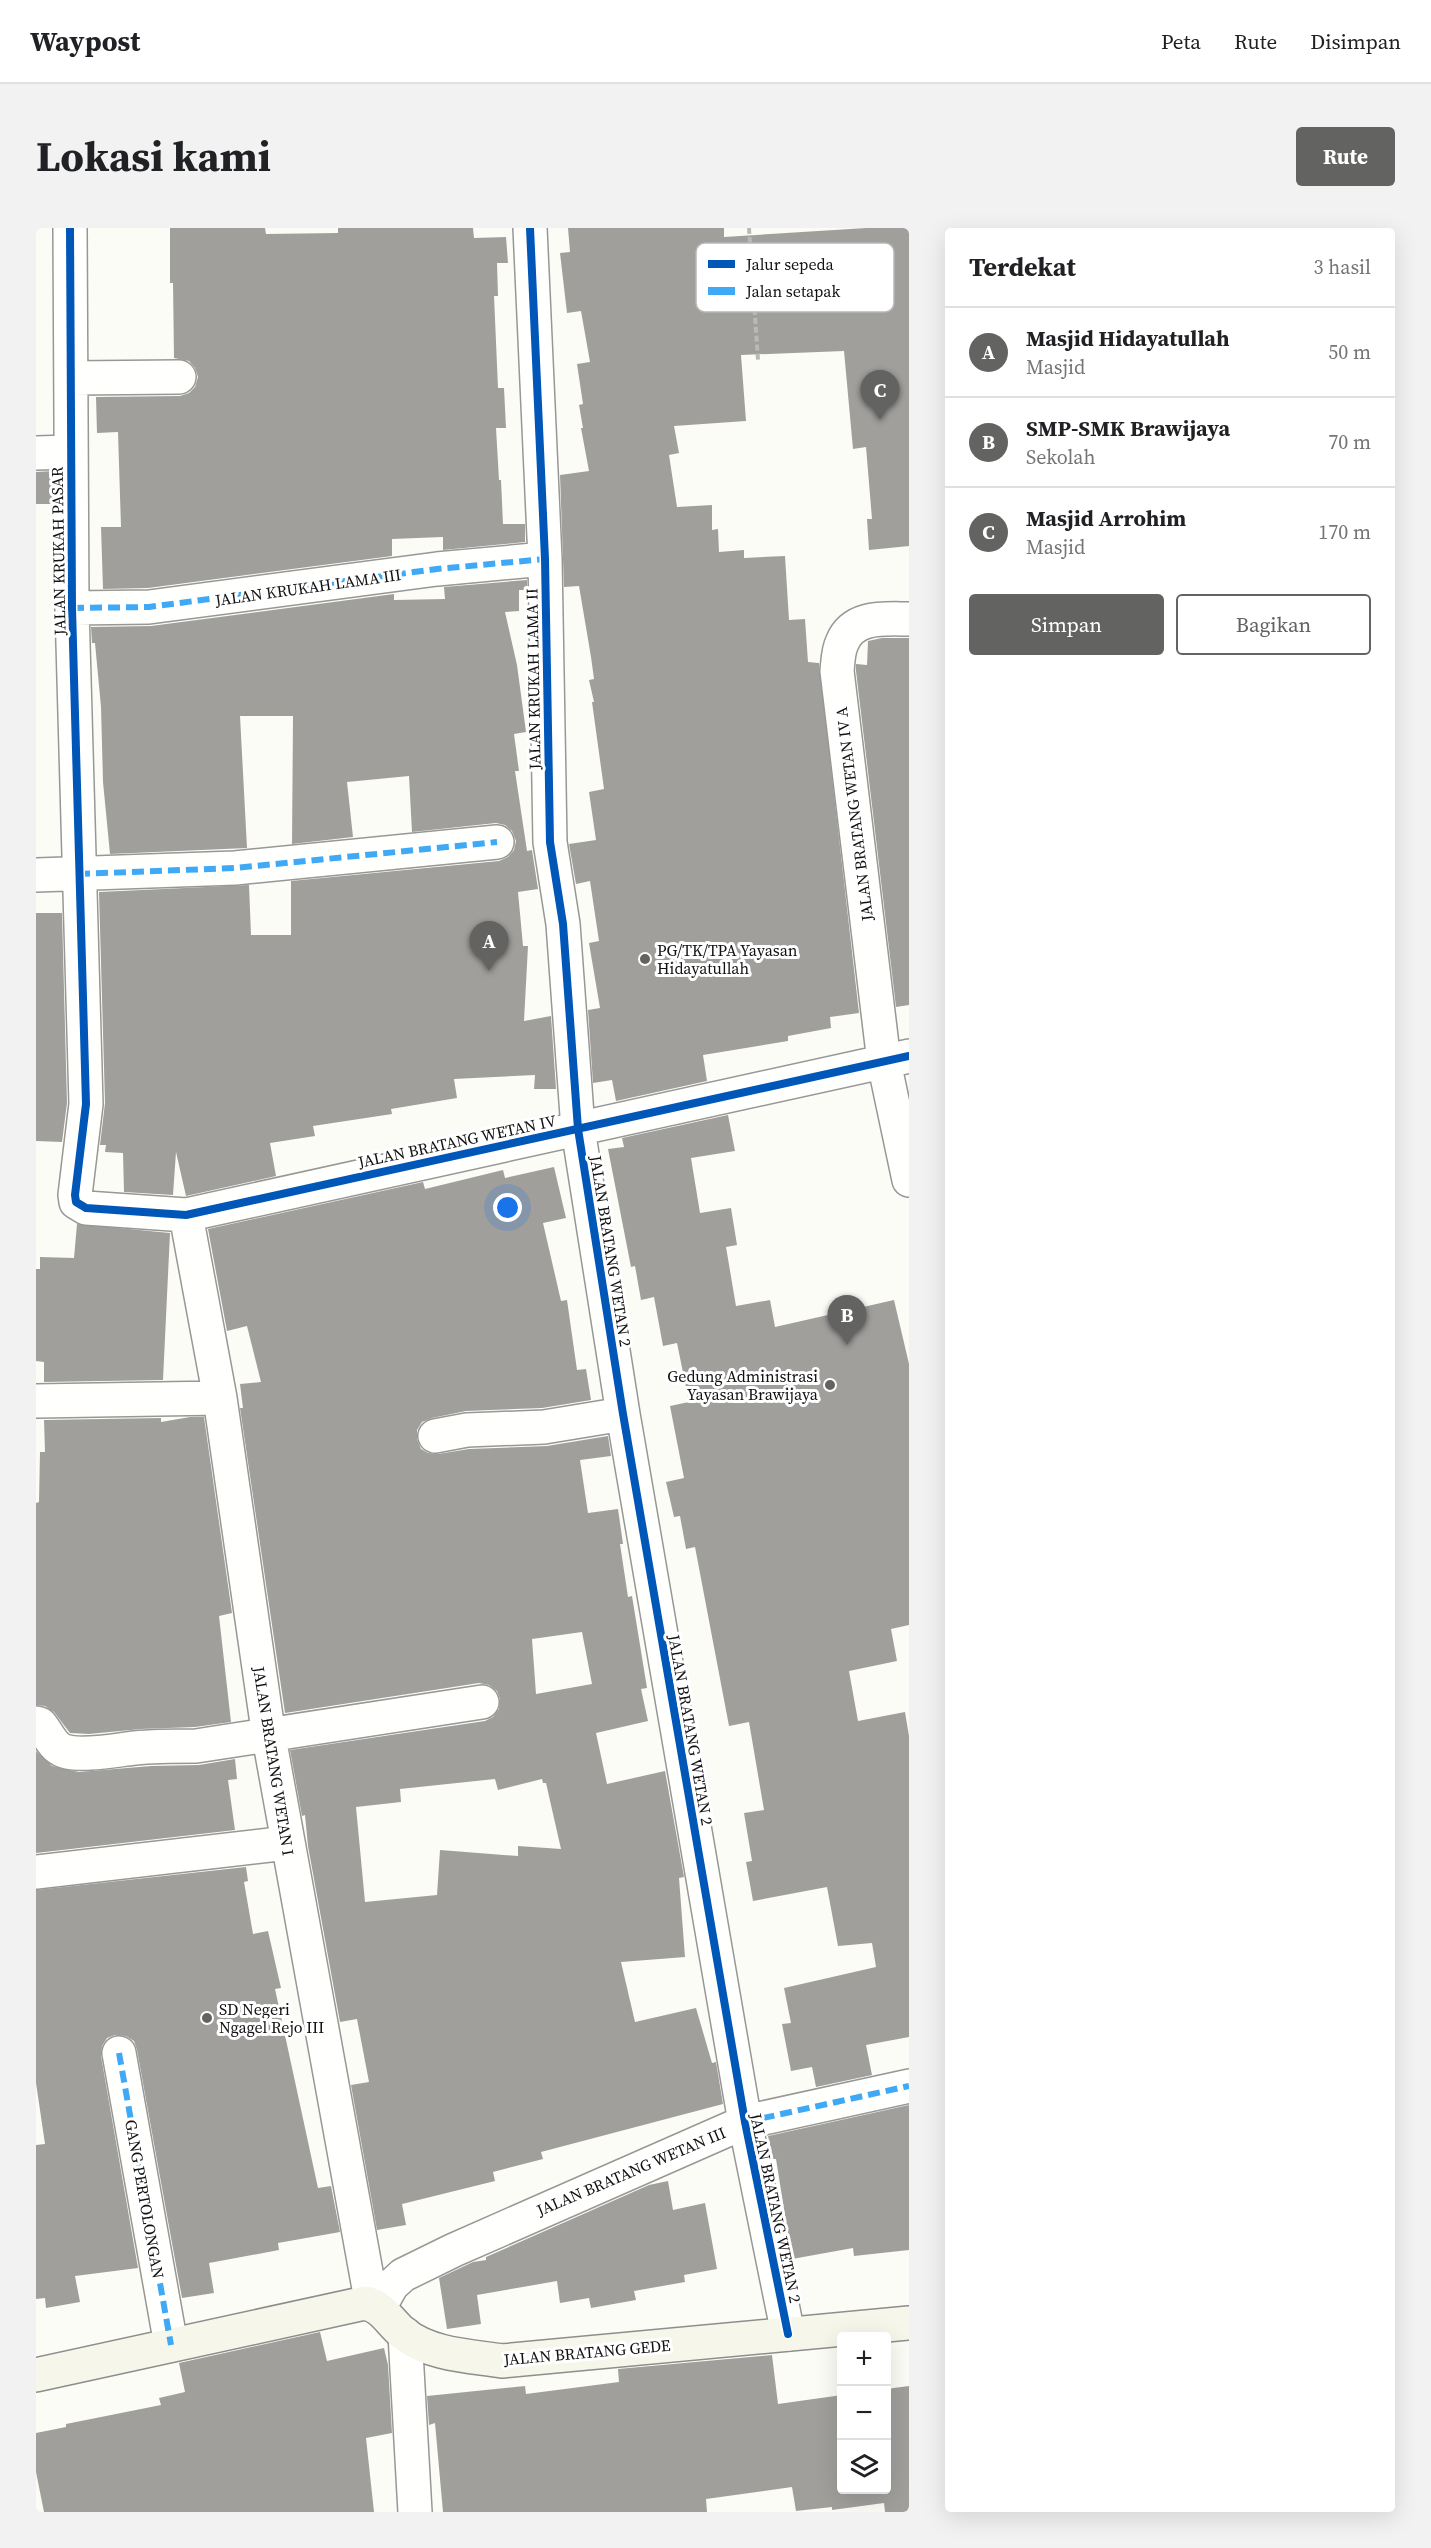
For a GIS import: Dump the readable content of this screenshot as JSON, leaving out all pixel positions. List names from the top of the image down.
{
  "streets": {
    "main road": ["JALAN BRATANG GEDE"],
    "street": [
      "JALAN KRUKAH PASAR",
      "JALAN KRUKAH LAMA III",
      "JALAN KRUKAH LAMA II",
      "JALAN BRATANG WETAN IV A",
      "JALAN BRATANG WETAN IV",
      "JALAN BRATANG WETAN 2",
      "JALAN BRATANG WETAN I",
      "JALAN BRATANG WETAN III",
      "GANG PERTOLONGAN"
    ]
  },
  "crossings": [
    ["JALAN KRUKAH PASAR", "JALAN KRUKAH LAMA III"],
    ["JALAN KRUKAH PASAR", "JALAN BRATANG WETAN IV"],
    ["JALAN KRUKAH PASAR", "JALAN BRATANG WETAN I"],
    ["JALAN KRUKAH LAMA III", "JALAN KRUKAH LAMA II"],
    ["JALAN KRUKAH LAMA II", "JALAN BRATANG WETAN IV"],
    ["JALAN KRUKAH LAMA II", "JALAN BRATANG WETAN 2"],
    ["JALAN BRATANG WETAN IV A", "JALAN BRATANG WETAN IV"],
    ["JALAN BRATANG WETAN IV", "JALAN BRATANG WETAN 2"],
    ["JALAN BRATANG WETAN IV", "JALAN BRATANG WETAN I"],
    ["JALAN BRATANG WETAN 2", "JALAN BRATANG WETAN III"],
    ["JALAN BRATANG WETAN 2", "JALAN BRATANG GEDE"],
    ["JALAN BRATANG WETAN I", "JALAN BRATANG WETAN III"],
    ["JALAN BRATANG WETAN I", "JALAN BRATANG GEDE"],
    ["JALAN BRATANG WETAN III", "JALAN BRATANG GEDE"]
  ],
  "places": ["PG/TK/TPA Yayasan Hidayatullah", "Gedung Administrasi Yayasan Brawijaya", "SD Negeri Ngagel Rejo III"],
  "legend": ["Jalur sepeda", "Jalan setapak"],
  "page": {
    "header": "Waypost",
    "nav": ["Peta", "Rute", "Disimpan"],
    "title": "Lokasi kami",
    "buttons": [
      "Rute",
      ["Simpan", "Bagikan"]
    ],
    "heading": ["Terdekat", "3 hasil"],
    "list": [
      {
        "mark": "A",
        "name": "Masjid Hidayatullah",
        "note": "Masjid",
        "value": "50 m"
      },
      {
        "mark": "B",
        "name": "SMP-SMK Brawijaya",
        "note": "Sekolah",
        "value": "70 m"
      },
      {
        "mark": "C",
        "name": "Masjid Arrohim",
        "note": "Masjid",
        "value": "170 m"
      }
    ],
    "pins": ["C", "A", "B"],
    "map_buttons": ["+", "−"]
  }
}
